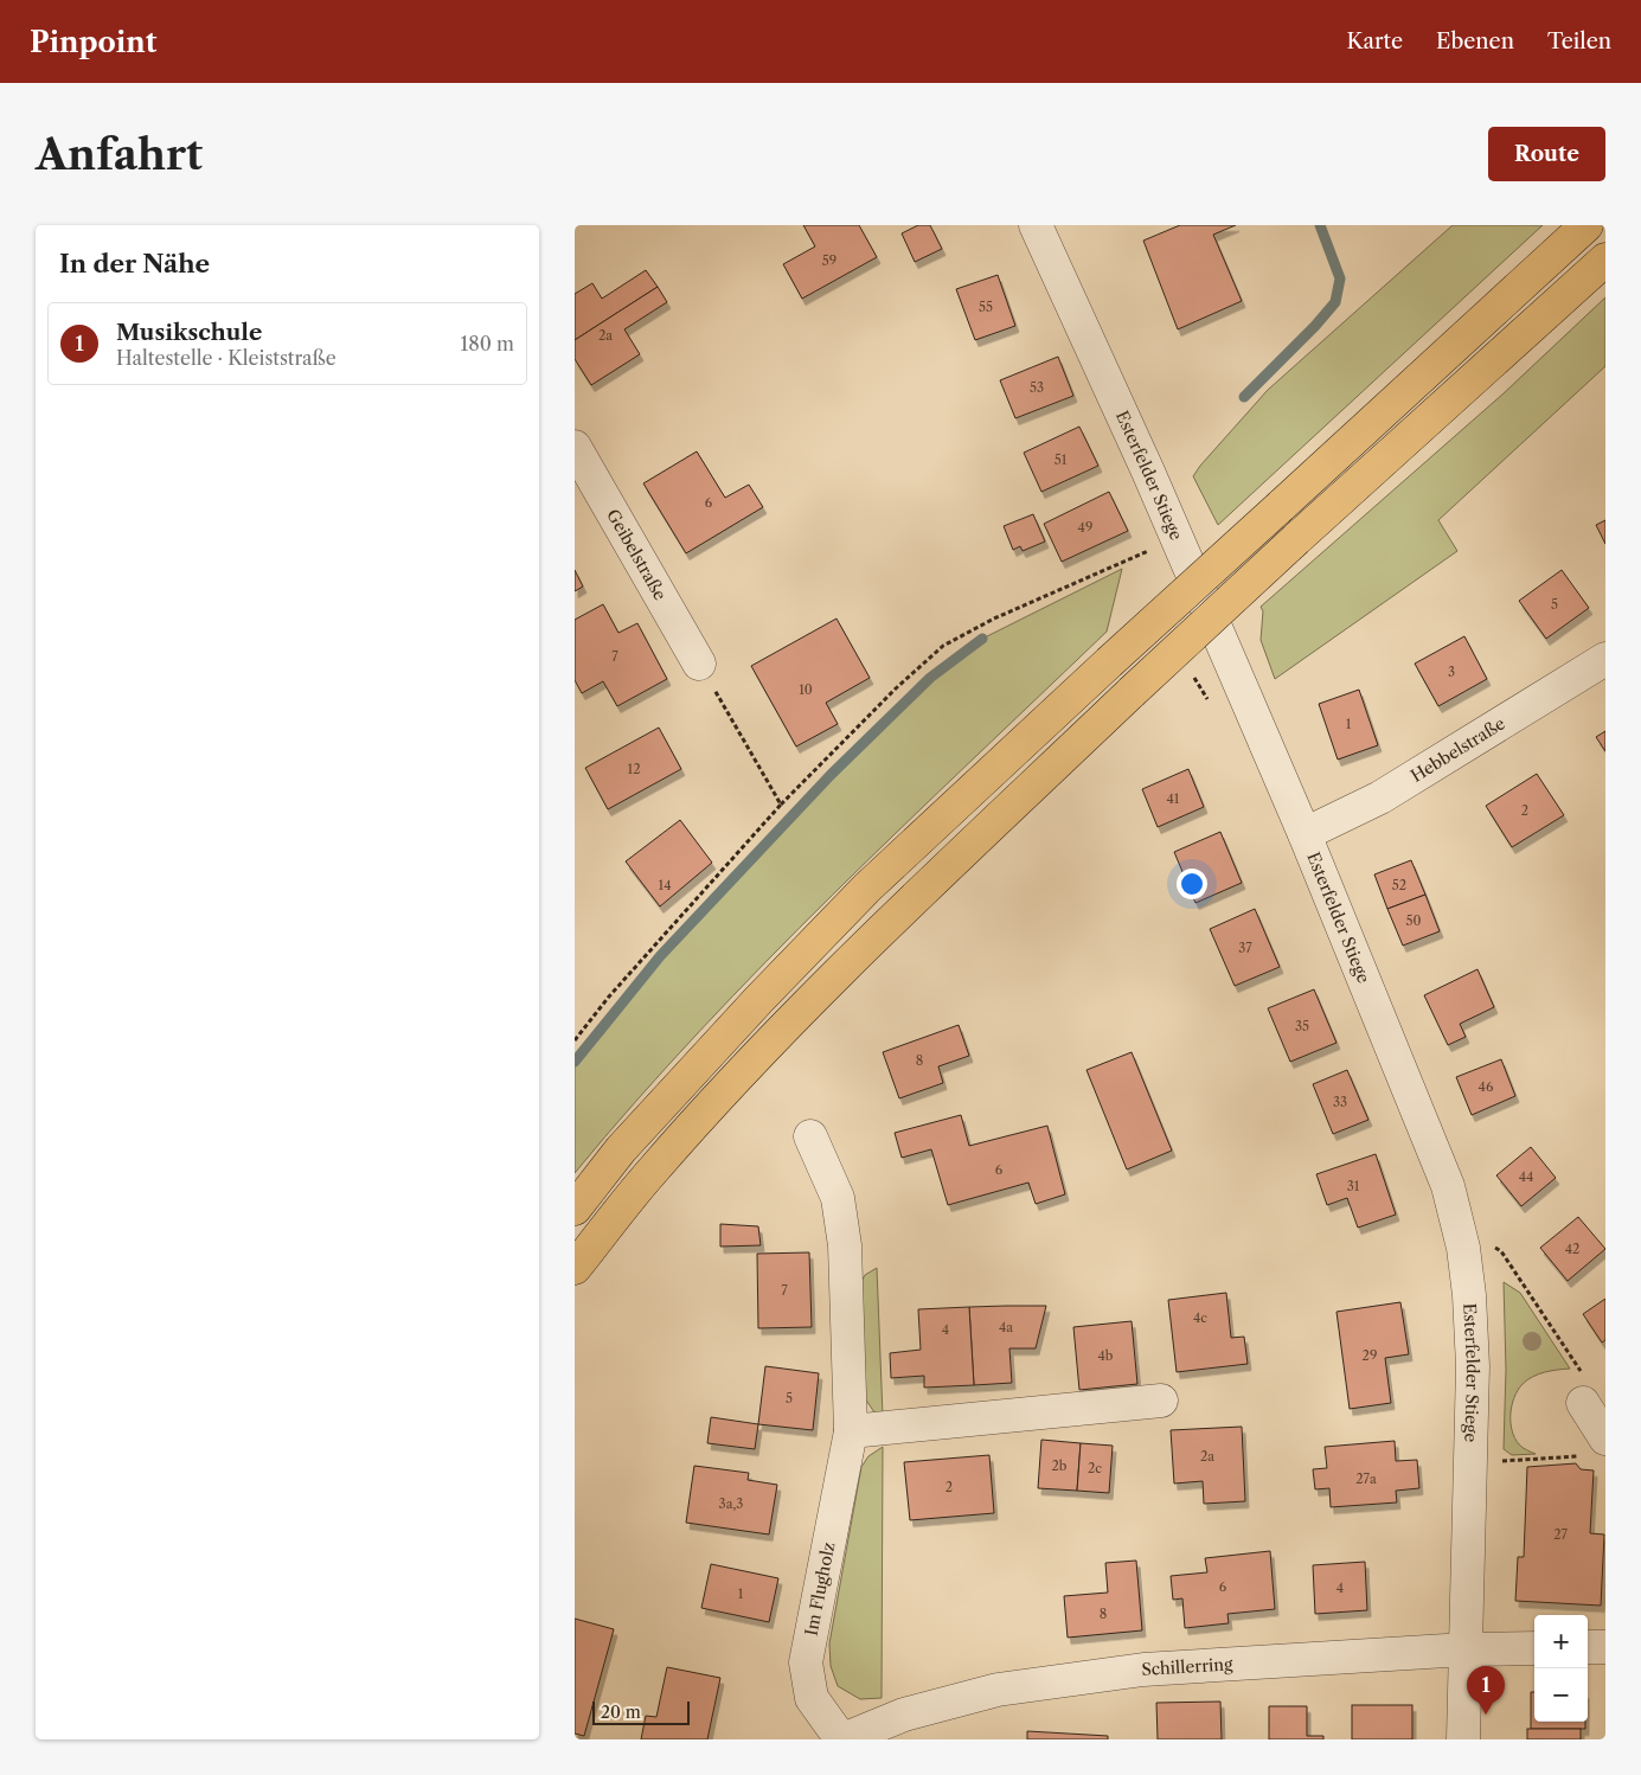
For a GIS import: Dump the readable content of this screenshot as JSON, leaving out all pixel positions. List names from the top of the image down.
{
  "streets": {
    "street": [
      "Esterfelder Stiege",
      "Geibelstraße",
      "Hebbelstraße",
      "Im Flugholz",
      "Schillerring"
    ]
  },
  "crossings": [
    ["Esterfelder Stiege", "Hebbelstraße"],
    ["Esterfelder Stiege", "Schillerring"],
    ["Im Flugholz", "Schillerring"]
  ],
  "house_numbers": [
    "59",
    "55",
    "2a",
    "53",
    "51",
    "6",
    "49",
    "5",
    "7",
    "3",
    "10",
    "1",
    "12",
    "41",
    "2",
    "14",
    "52",
    "50",
    "37",
    "35",
    "8",
    "46",
    "33",
    "6",
    "44",
    "31",
    "42",
    "7",
    "4c",
    "4a",
    "4",
    "4b",
    "29",
    "5",
    "2a",
    "2b",
    "2c",
    "27a",
    "2",
    "3a,3",
    "27",
    "6",
    "4",
    "1",
    "8"
  ],
  "scale_bar": "20 m",
  "page": {
    "header": "Pinpoint",
    "nav": ["Karte", "Ebenen", "Teilen"],
    "buttons": "Route",
    "title": "Anfahrt",
    "heading": "In der Nähe",
    "list": [
      {
        "mark": "1",
        "name": "Musikschule",
        "note": "Haltestelle · Kleiststraße",
        "value": "180 m"
      }
    ],
    "map_buttons": ["+", "−"],
    "pins": "1",
    "scale": "20 m"
  }
}
